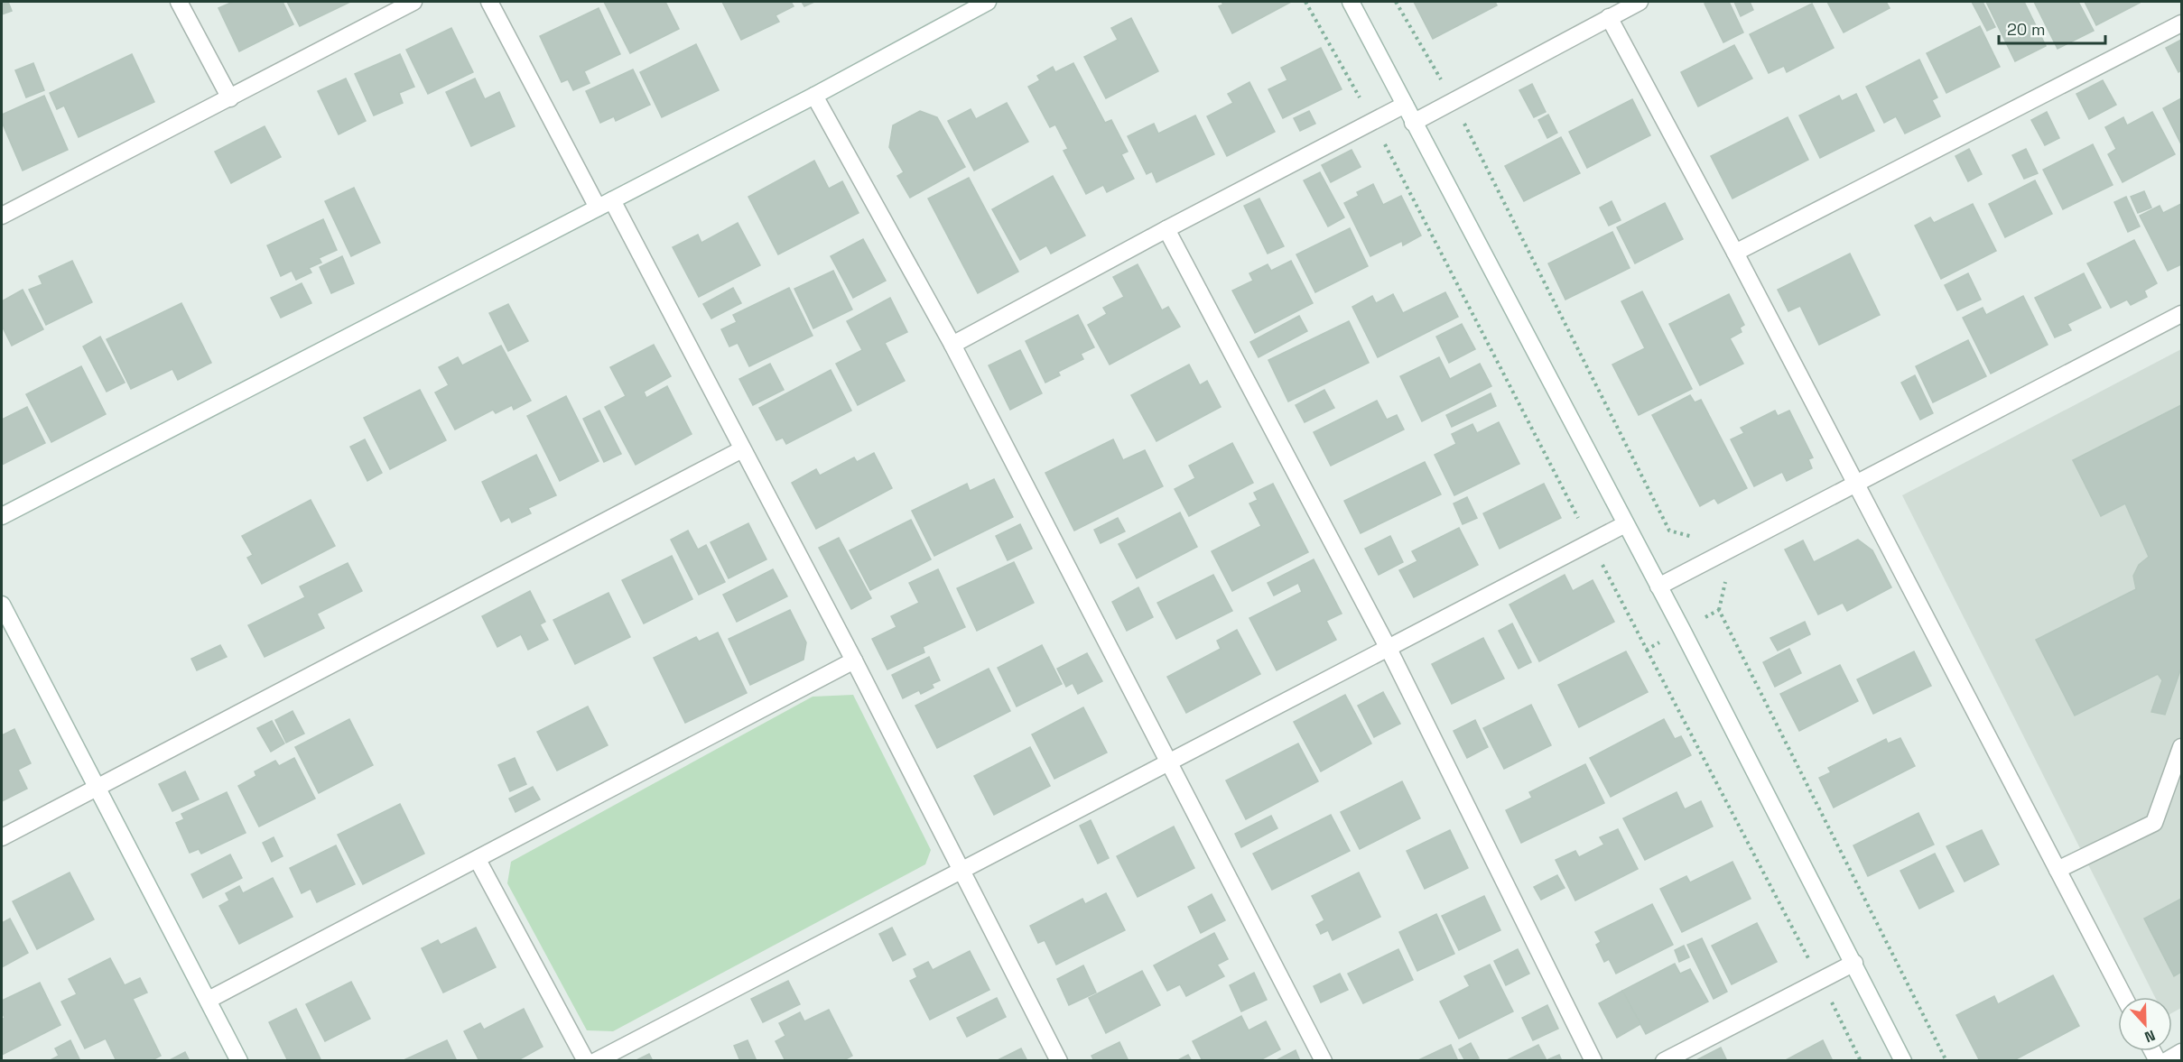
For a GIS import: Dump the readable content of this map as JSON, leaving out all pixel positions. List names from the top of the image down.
{
  "scale_bar": "20 m",
  "north": "bottom"
}
